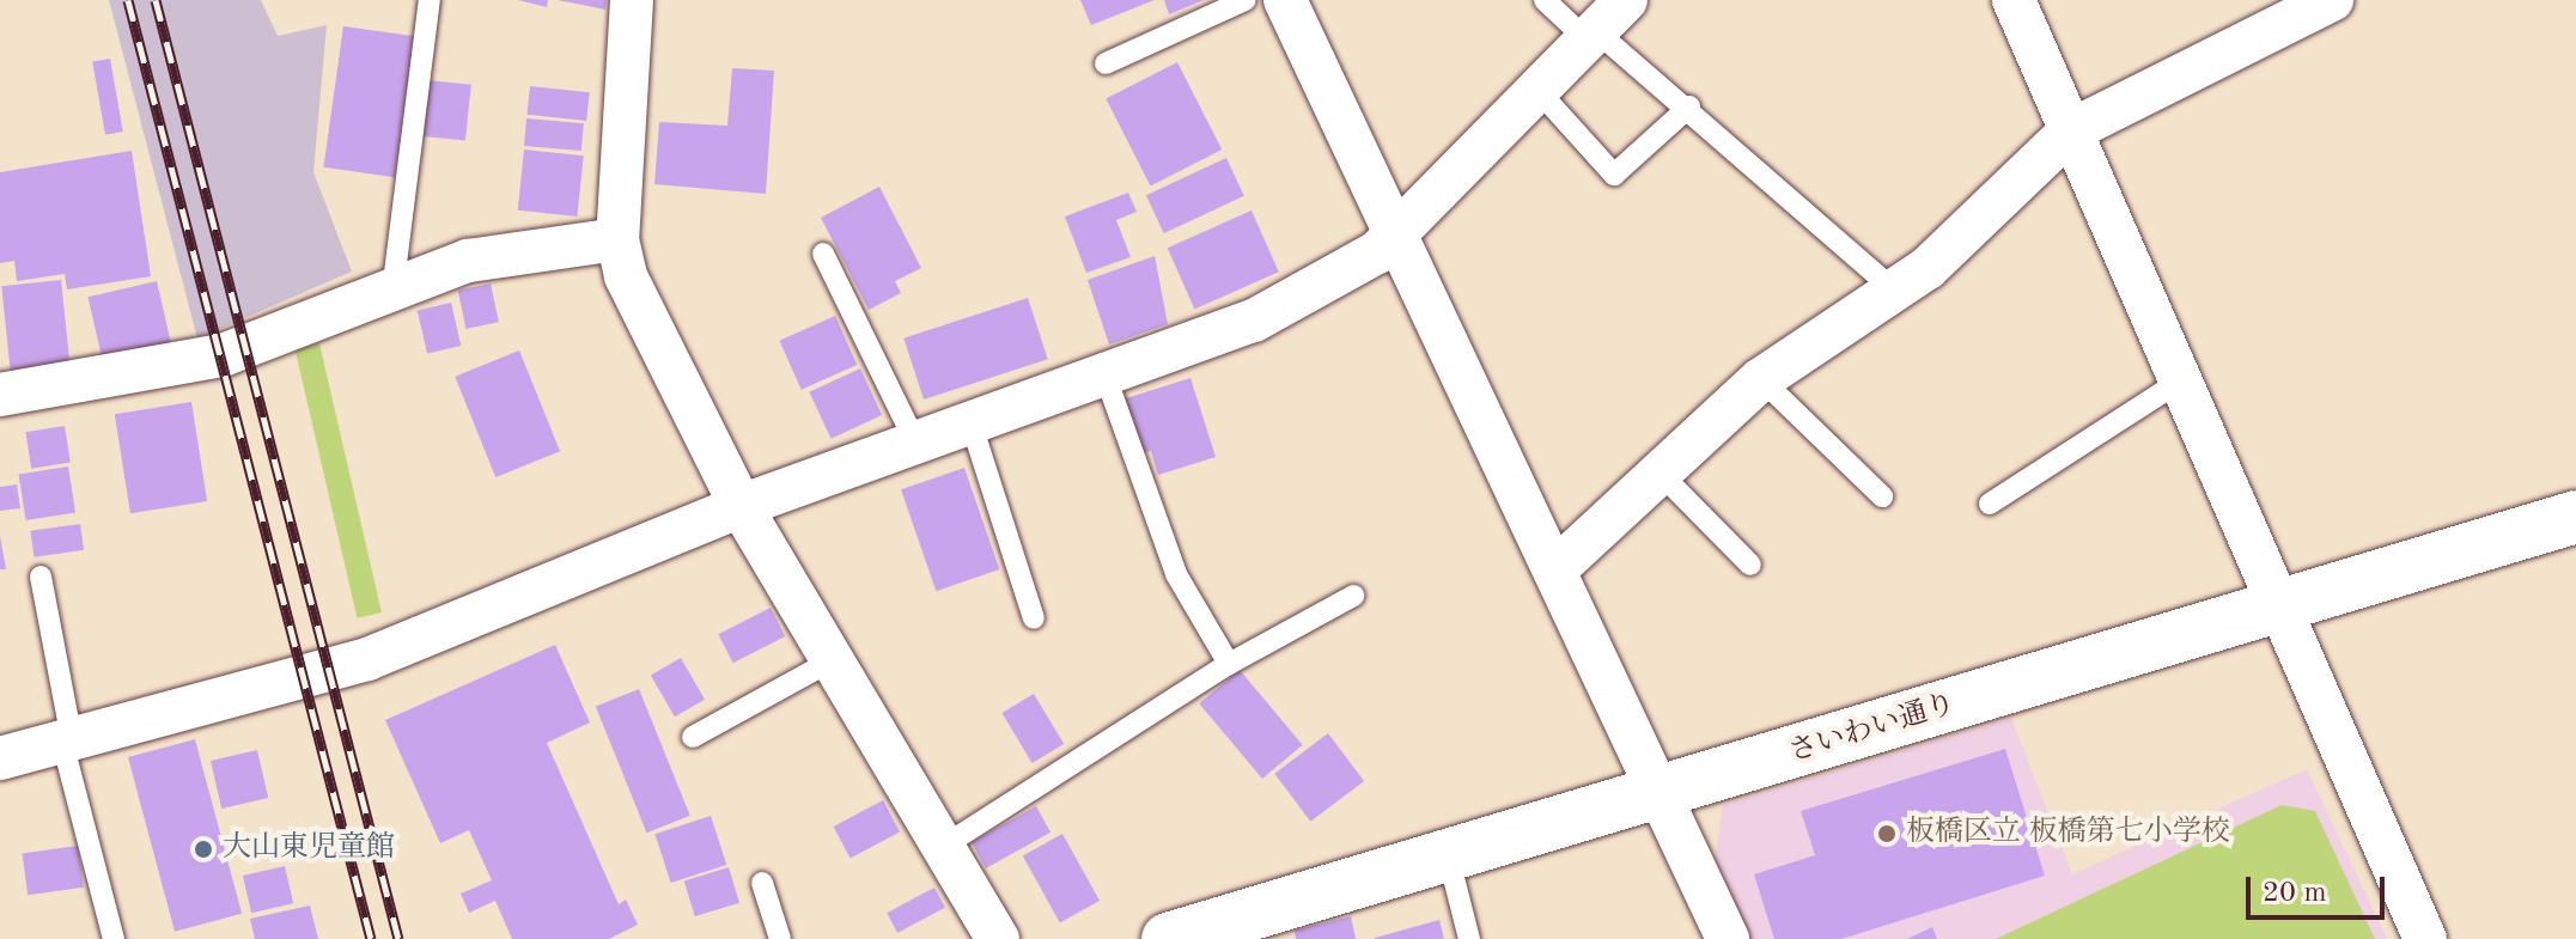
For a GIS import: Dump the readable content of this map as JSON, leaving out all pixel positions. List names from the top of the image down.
{
  "streets": {
    "street": ["さいわい通り"]
  },
  "places": ["板橋区立 板橋第七小学校", "大山東児童館"],
  "scale_bar": "20 m"
}
